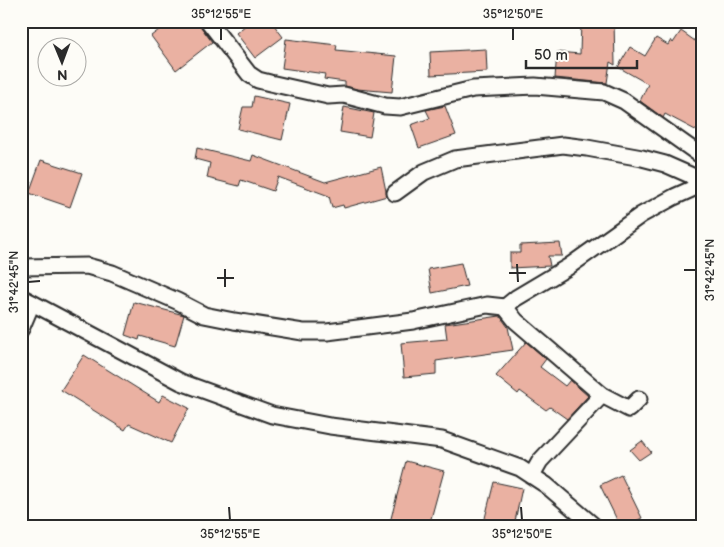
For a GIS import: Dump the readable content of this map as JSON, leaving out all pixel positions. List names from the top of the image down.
{
  "scale_bar": "50 m",
  "north": "bottom",
  "coordinates": ["35°12'55\"E", "35°12'50\"E", "31°42'45\"N"]
}
